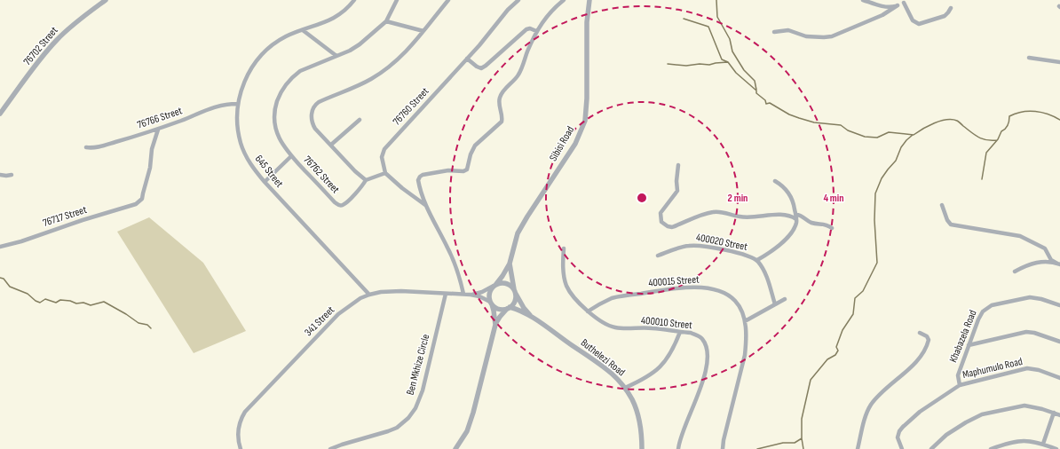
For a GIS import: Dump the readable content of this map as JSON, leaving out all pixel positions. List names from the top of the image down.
{
  "streets": {
    "street": [
      "76702 Street",
      "76760 Street",
      "76766 Street",
      "Sibisi Road",
      "645 Street",
      "76762 Street",
      "76717 Street",
      "400020 Street",
      "400015 Street",
      "341 Street",
      "400010 Street",
      "Khabazela Road",
      "Buthelezi Road",
      "Ben Mkhize Circle",
      "Maphumulo Road"
    ]
  },
  "crossings": [
    ["76766 Street", "645 Street"],
    ["76766 Street", "76717 Street"],
    ["Sibisi Road", "341 Street"],
    ["Sibisi Road", "Buthelezi Road"],
    ["645 Street", "341 Street"],
    ["400015 Street", "400010 Street"],
    ["341 Street", "Buthelezi Road"],
    ["341 Street", "Ben Mkhize Circle"],
    ["Khabazela Road", "Maphumulo Road"]
  ],
  "rings": ["2 min", "4 min"]
}
